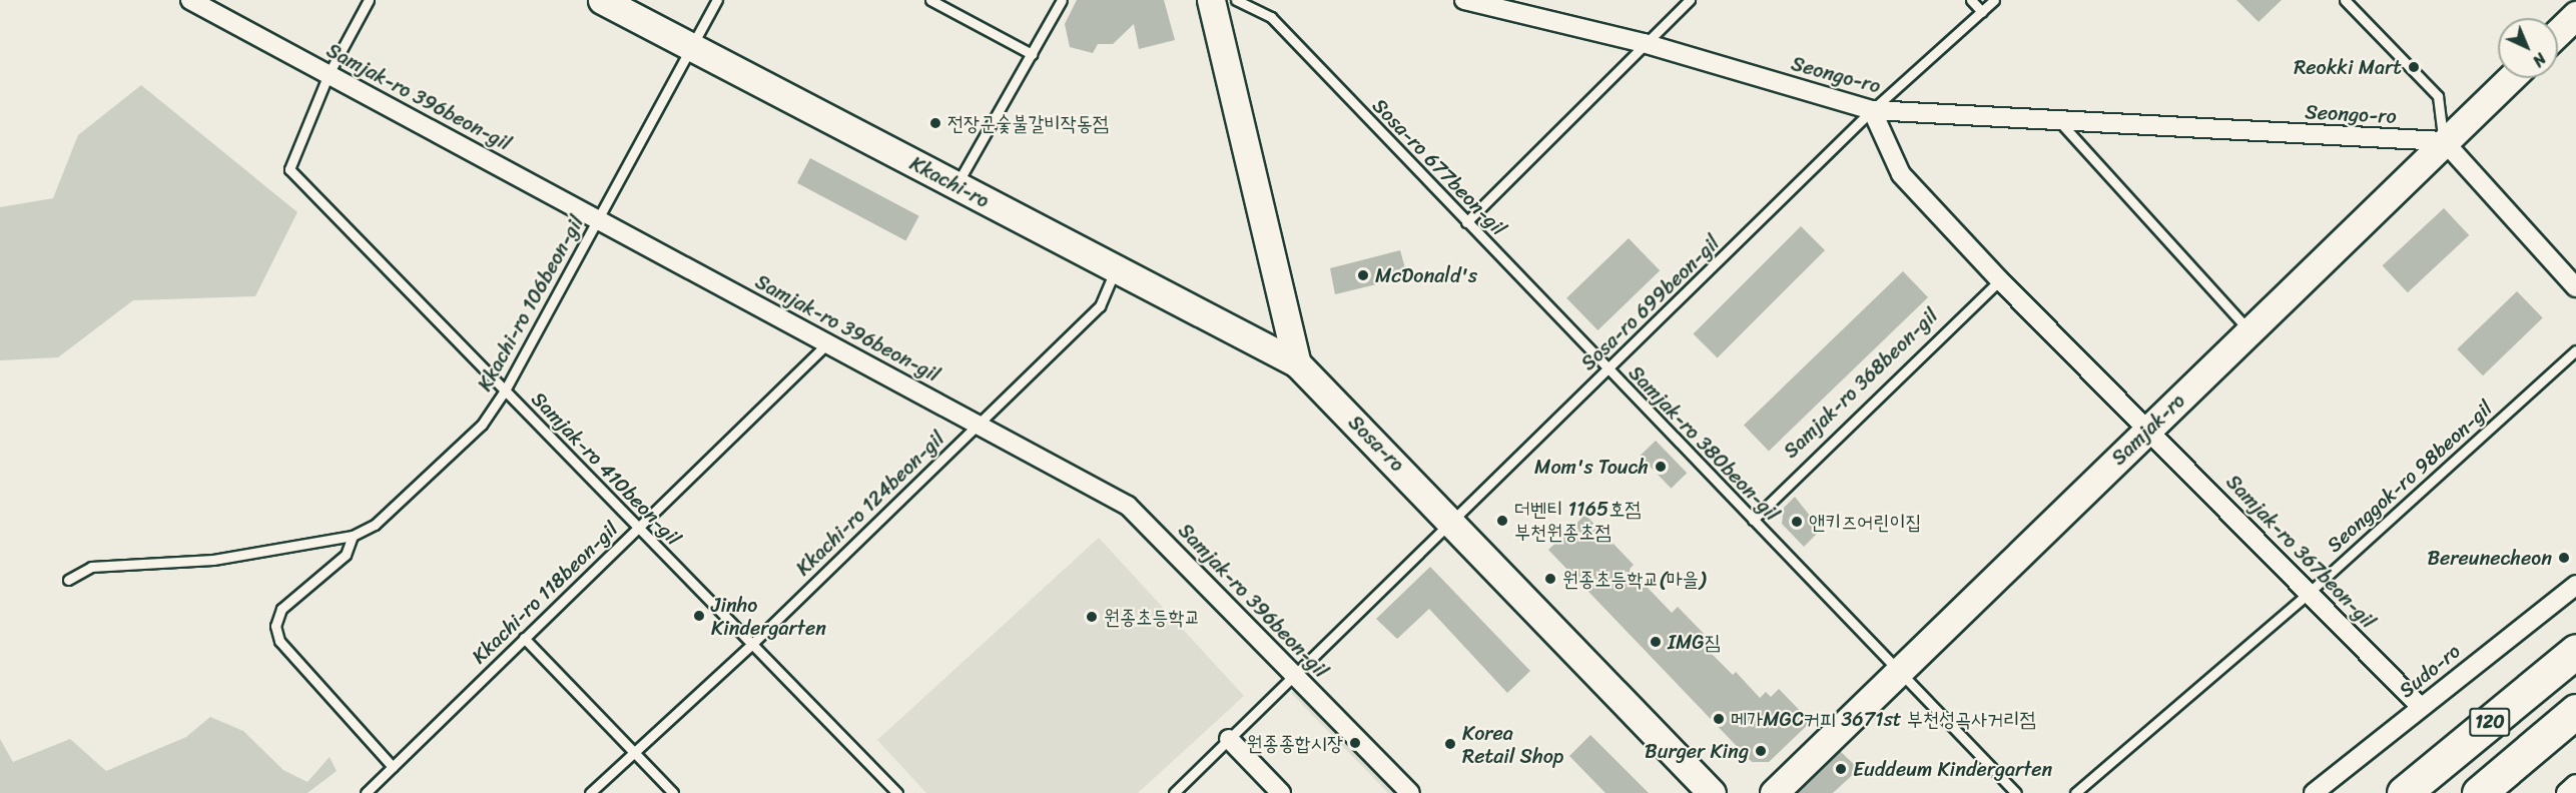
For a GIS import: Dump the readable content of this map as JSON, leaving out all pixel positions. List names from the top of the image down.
{
  "streets": {
    "highway": ["120"],
    "street": [
      "Seongo-ro",
      "Samjak-ro 396beon-gil",
      "Kkachi-ro",
      "Samjak-ro",
      "Sosa-ro",
      "Samjak-ro 367beon-gil",
      "Sudo-ro"
    ],
    "lane": [
      "Sosa-ro 677beon-gil",
      "Kkachi-ro 106beon-gil",
      "Sosa-ro 699beon-gil",
      "Samjak-ro 368beon-gil",
      "Samjak-ro 380beon-gil",
      "Samjak-ro 410beon-gil",
      "Seonggok-ro 98beon-gil",
      "Kkachi-ro 124beon-gil",
      "Kkachi-ro 118beon-gil"
    ]
  },
  "crossings": [
    ["Seongo-ro", "Sosa-ro 699beon-gil"],
    ["Seongo-ro", "Samjak-ro"],
    ["Samjak-ro 396beon-gil", "Kkachi-ro 106beon-gil"],
    ["Samjak-ro 396beon-gil", "Sosa-ro 699beon-gil"],
    ["Samjak-ro 396beon-gil", "Samjak-ro 410beon-gil"],
    ["Samjak-ro 396beon-gil", "Kkachi-ro 124beon-gil"],
    ["Samjak-ro 396beon-gil", "Kkachi-ro 118beon-gil"],
    ["Sosa-ro 677beon-gil", "Sosa-ro 699beon-gil"],
    ["Sosa-ro 677beon-gil", "Samjak-ro 380beon-gil"],
    ["Kkachi-ro", "Kkachi-ro 106beon-gil"],
    ["Kkachi-ro", "Sosa-ro"],
    ["Kkachi-ro", "Kkachi-ro 124beon-gil"],
    ["Kkachi-ro 106beon-gil", "Samjak-ro 410beon-gil"],
    ["Sosa-ro 699beon-gil", "Sosa-ro"],
    ["Sosa-ro 699beon-gil", "Samjak-ro 380beon-gil"],
    ["Samjak-ro 368beon-gil", "Samjak-ro 380beon-gil"],
    ["Samjak-ro", "Samjak-ro 380beon-gil"],
    ["Samjak-ro", "Samjak-ro 367beon-gil"],
    ["Samjak-ro 410beon-gil", "Kkachi-ro 124beon-gil"],
    ["Samjak-ro 410beon-gil", "Kkachi-ro 118beon-gil"],
    ["Seonggok-ro 98beon-gil", "Samjak-ro 367beon-gil"],
    ["Samjak-ro 367beon-gil", "Sudo-ro"]
  ],
  "places": [
    "Reokki Mart",
    "전장군숯불갈비작동점",
    "McDonald's",
    "Mom's Touch",
    "더벤티 1165호점 부천원종초점",
    "앤키즈어린이집",
    "Bereunecheon",
    "원종초등학교(마을)",
    "Jinho Kindergarten",
    "원종초등학교",
    "IMG짐",
    "메가MGC커피 3671st 부천성곡사거리점",
    "원종종합시장",
    "Korea Retail Shop",
    "Burger King",
    "Euddeum Kindergarten"
  ],
  "north": "bottom right"
}
